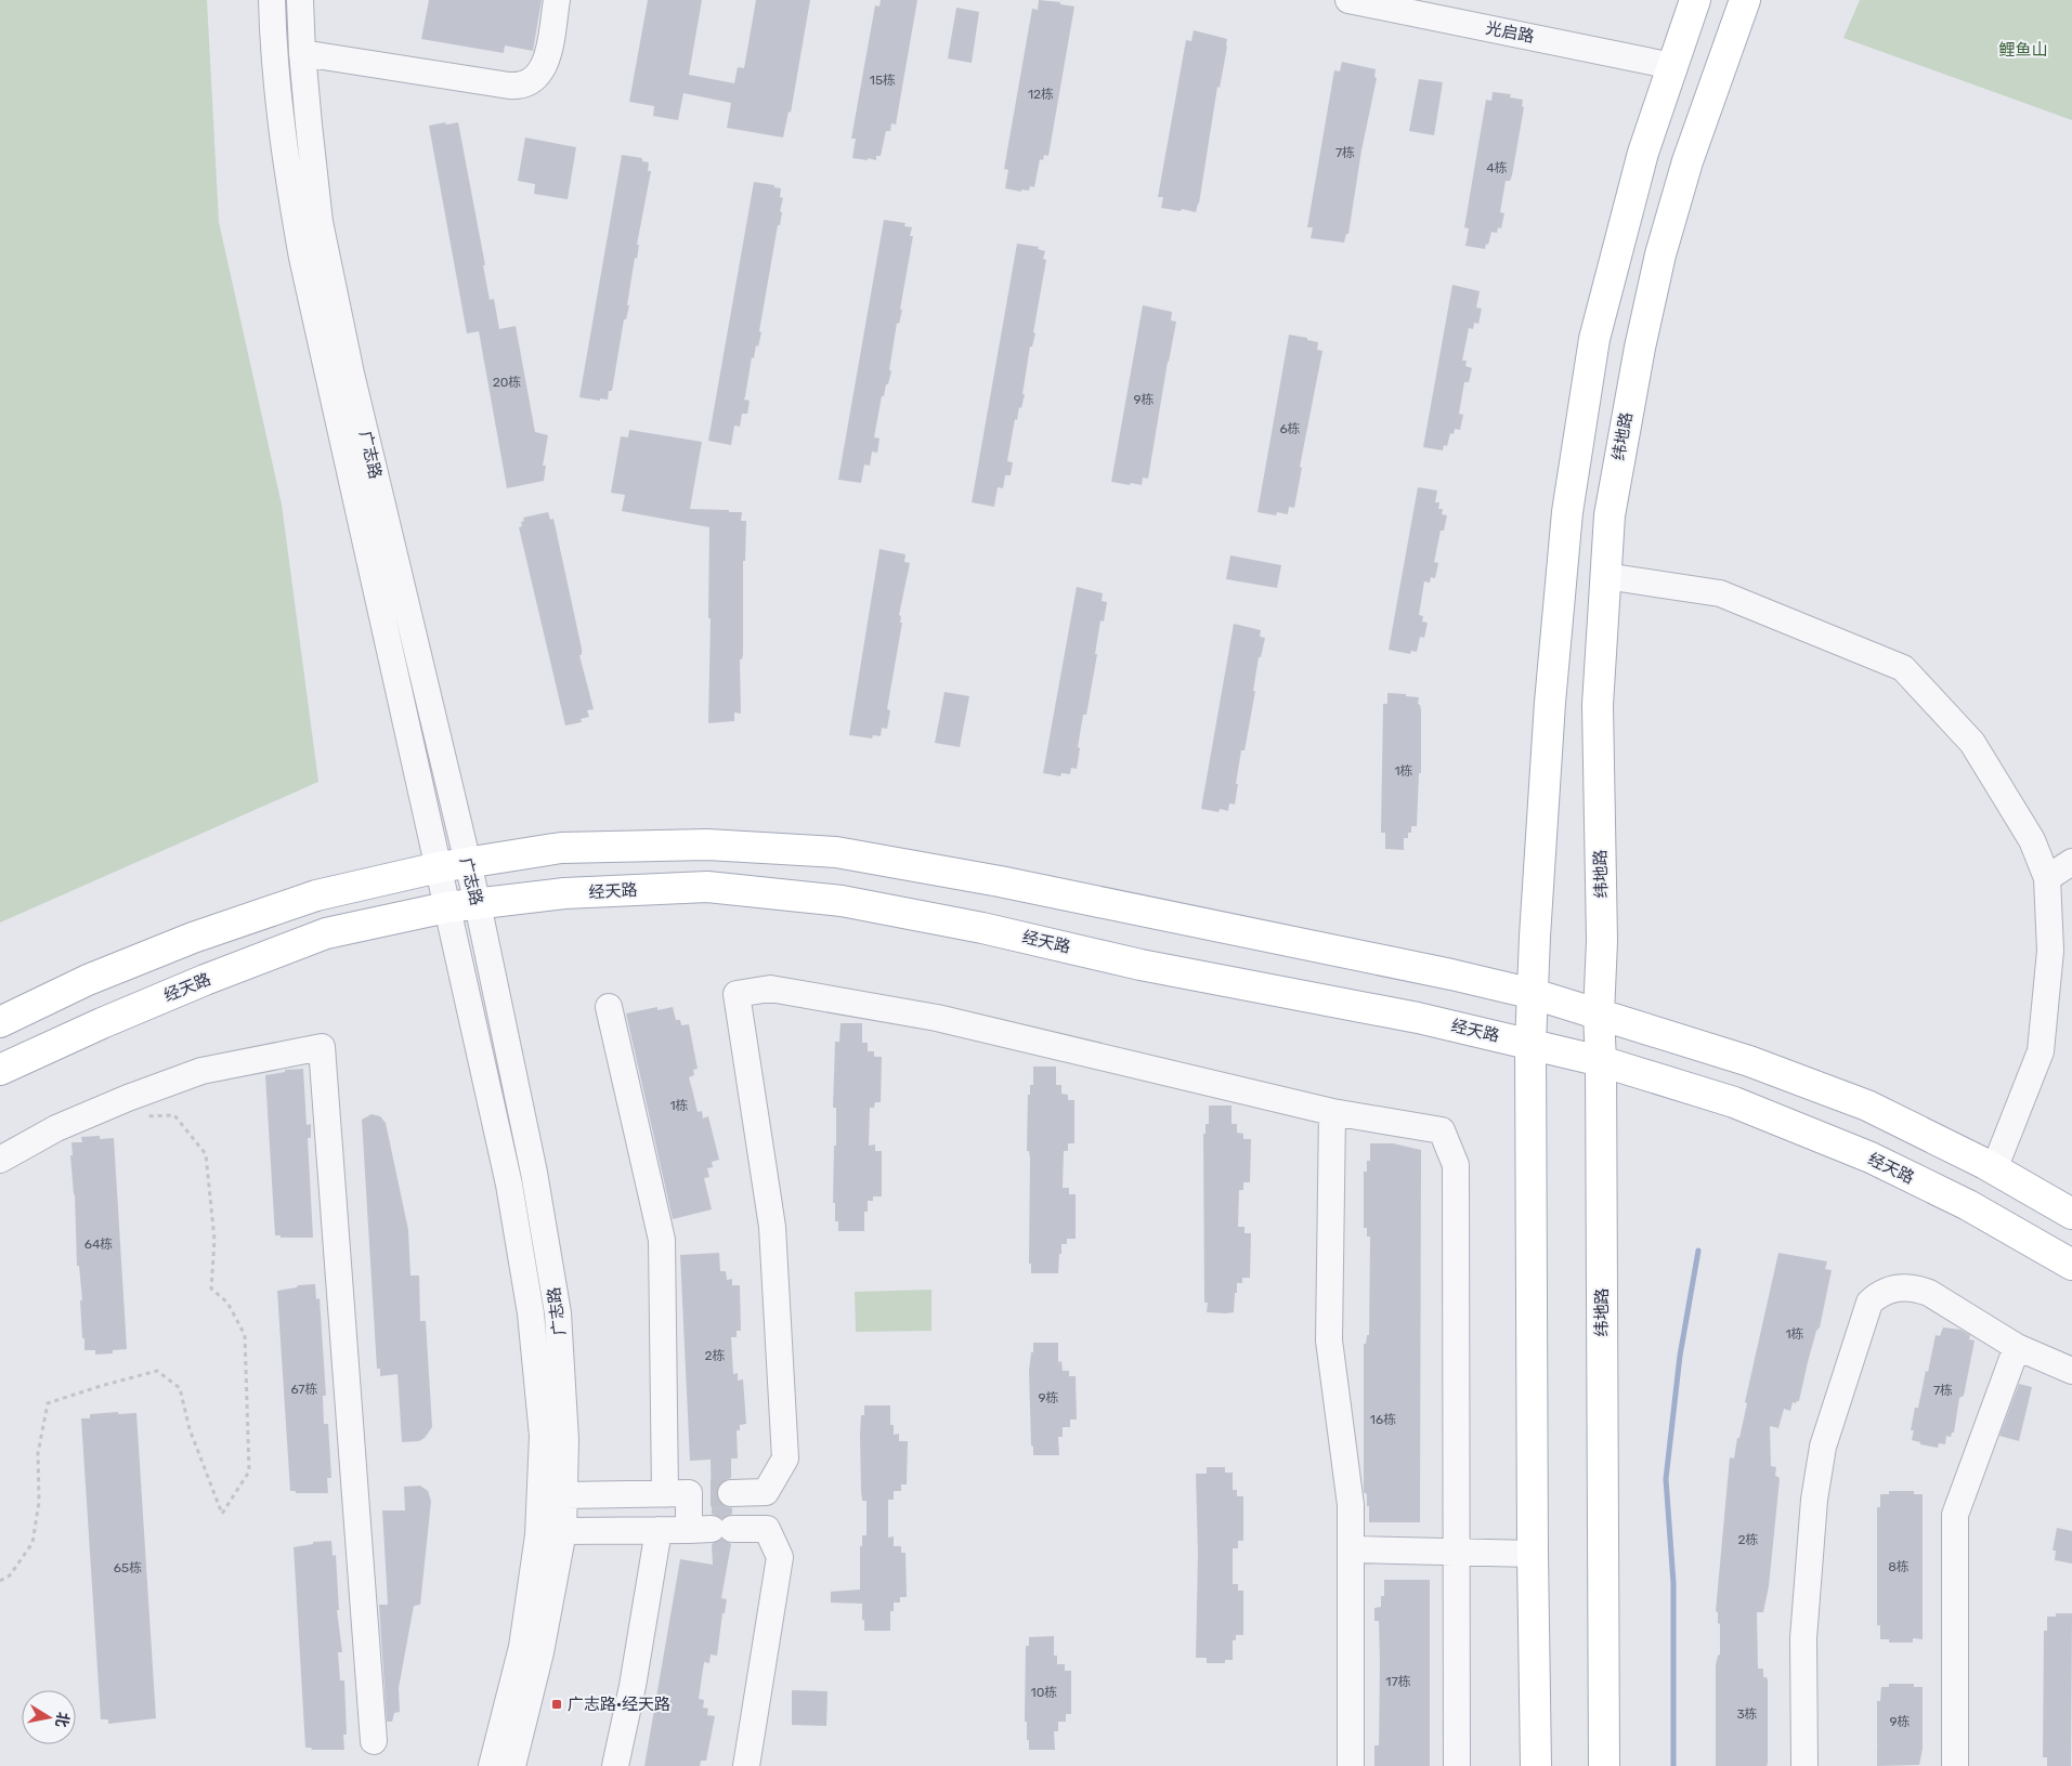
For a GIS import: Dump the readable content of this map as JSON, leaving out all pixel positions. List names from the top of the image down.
{
  "streets": {
    "main road": ["纬地路", "经天路"],
    "street": ["光启路", "广志路"]
  },
  "crossings": [
    ["纬地路", "经天路"],
    ["广志路", "经天路"]
  ],
  "parks": ["鲤鱼山"],
  "places": {
    "transit": ["广志路·经天路"]
  },
  "house_numbers": [
    "15栋",
    "12栋",
    "7栋",
    "4栋",
    "20栋",
    "9栋",
    "6栋",
    "1栋",
    "1栋",
    "64栋",
    "1栋",
    "2栋",
    "67栋",
    "7栋",
    "9栋",
    "16栋",
    "2栋",
    "8栋",
    "65栋",
    "17栋",
    "10栋",
    "3栋",
    "9栋"
  ],
  "north": "right"
}
